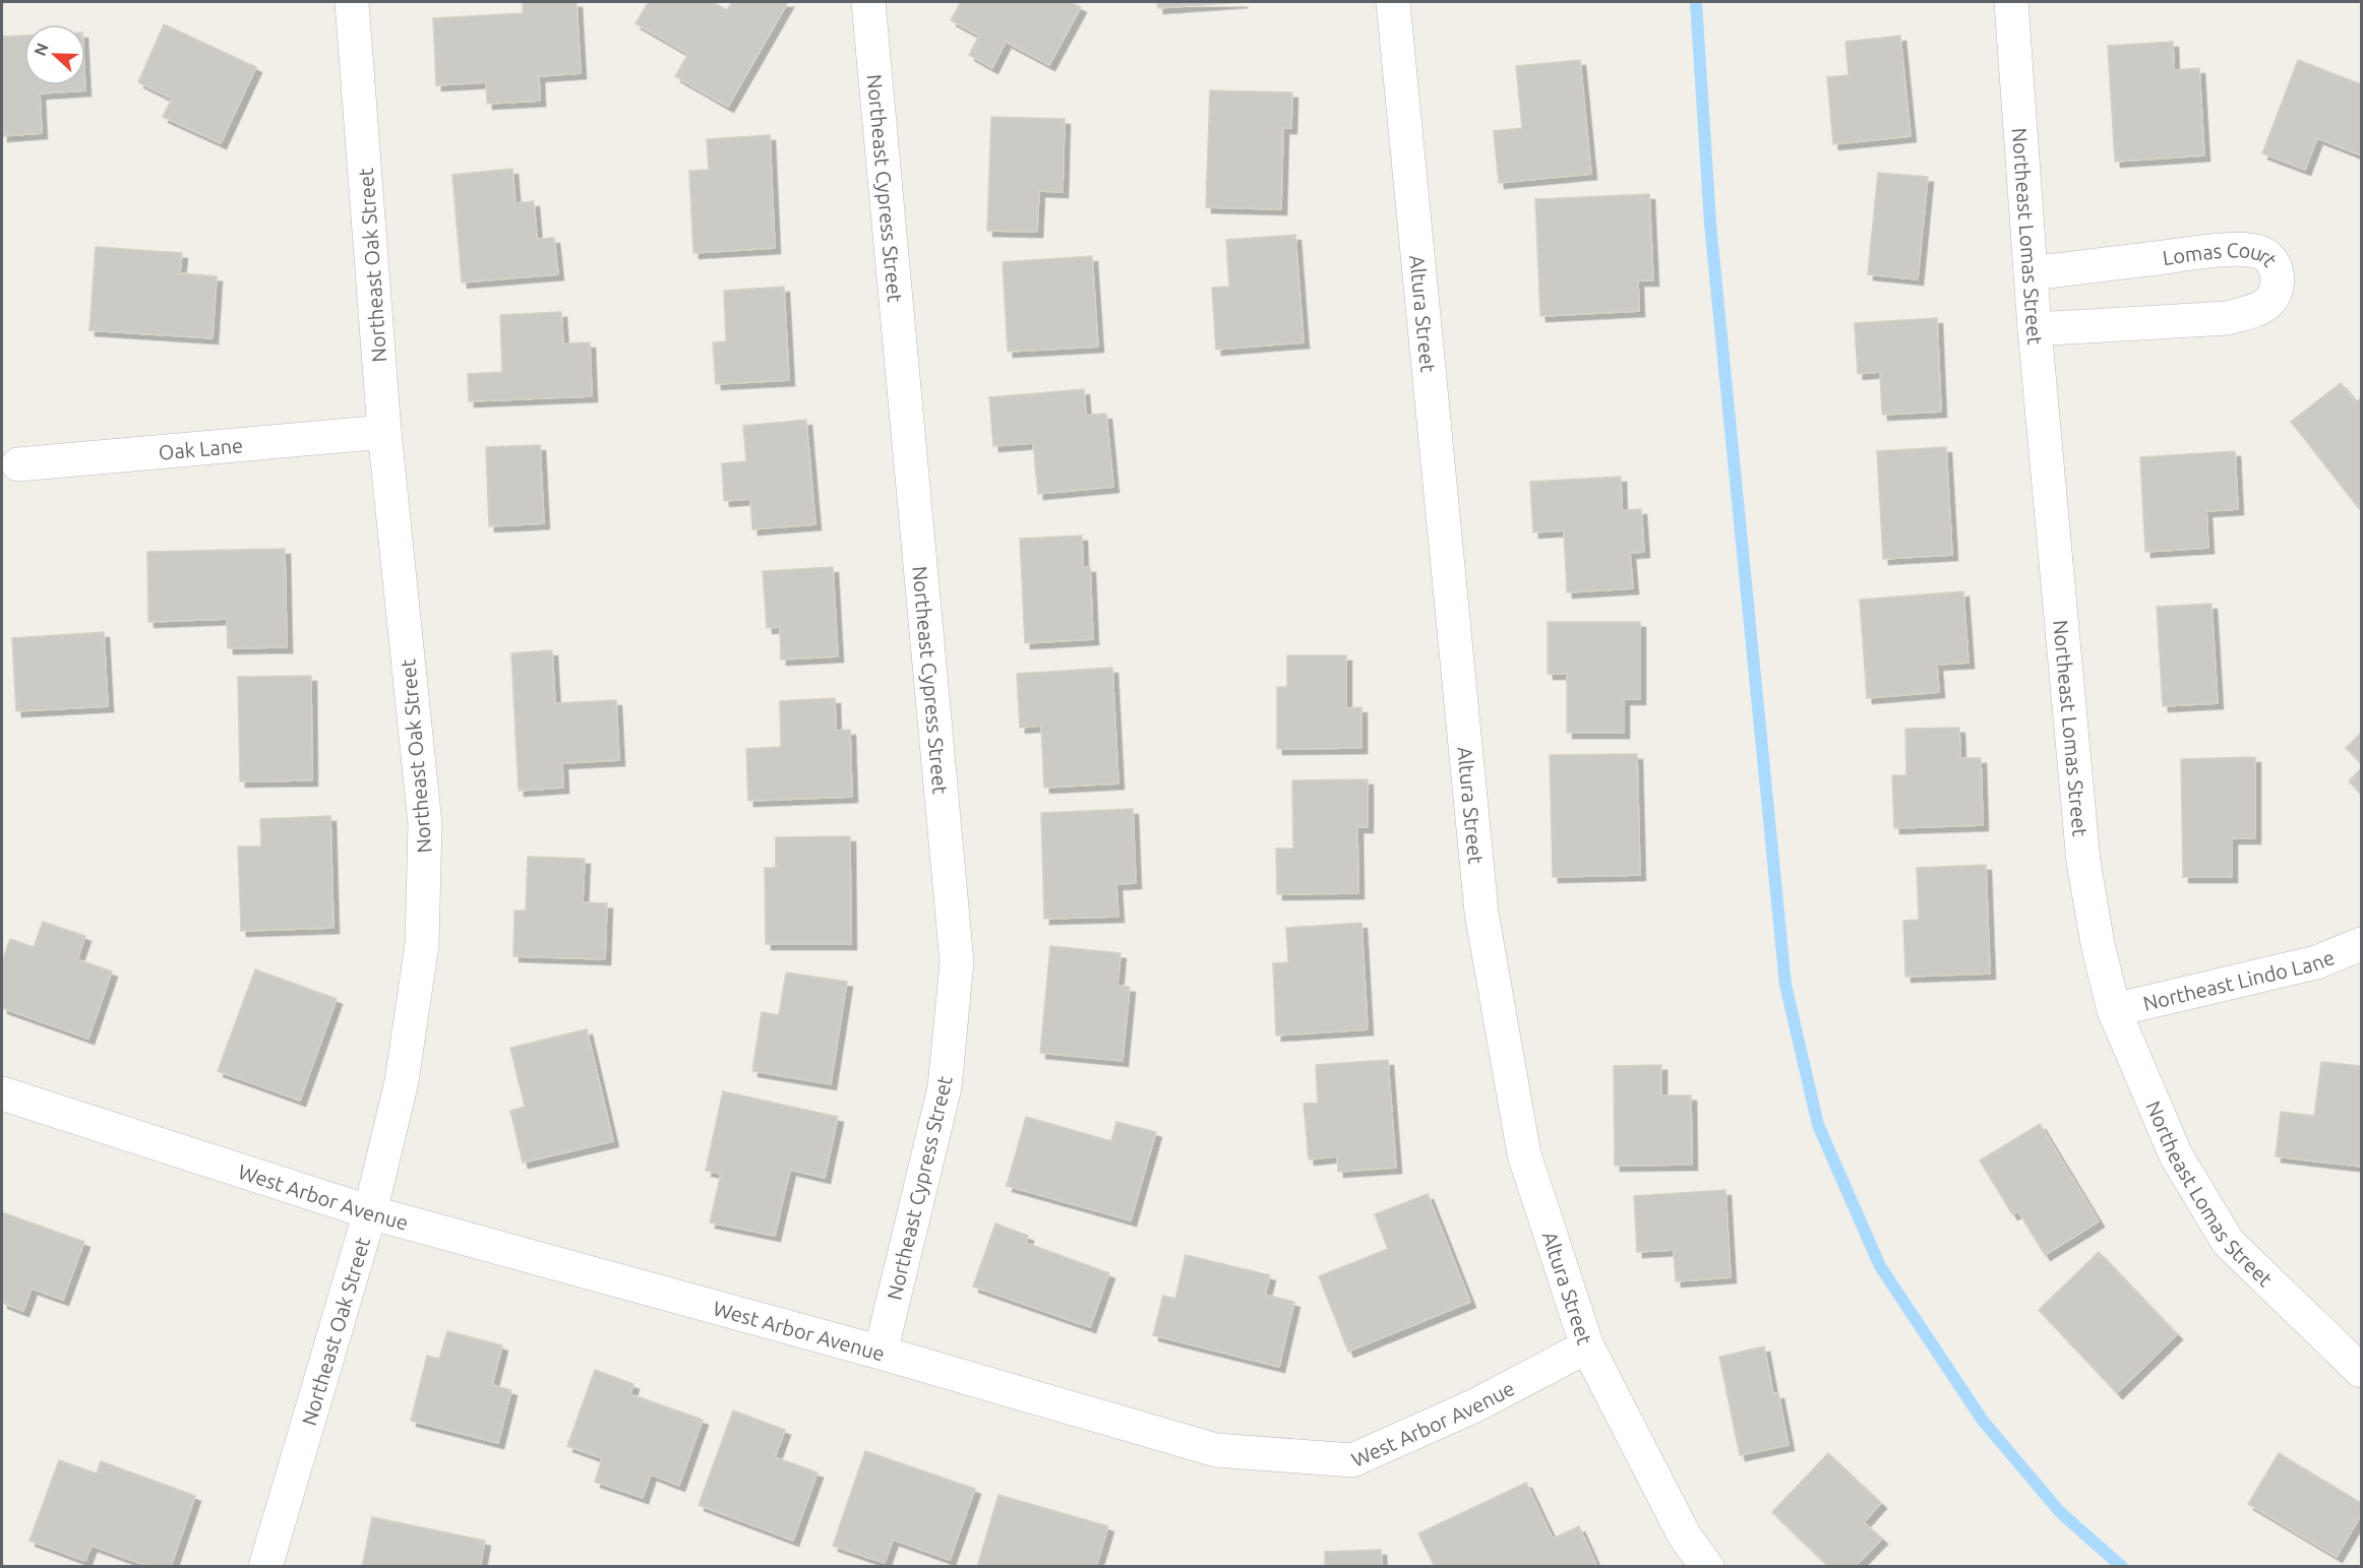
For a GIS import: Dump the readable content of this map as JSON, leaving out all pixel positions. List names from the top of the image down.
{
  "streets": {
    "street": [
      "Northeast Cypress Street",
      "Northeast Lomas Street",
      "Northeast Oak Street",
      "Lomas Court",
      "Altura Street",
      "Oak Lane",
      "Northeast Lindo Lane",
      "West Arbor Avenue"
    ]
  },
  "crossings": [
    ["Northeast Cypress Street", "West Arbor Avenue"],
    ["Northeast Lomas Street", "Lomas Court"],
    ["Northeast Lomas Street", "Northeast Lindo Lane"],
    ["Northeast Oak Street", "Oak Lane"],
    ["Northeast Oak Street", "West Arbor Avenue"],
    ["Altura Street", "West Arbor Avenue"]
  ],
  "north": "left"
}
